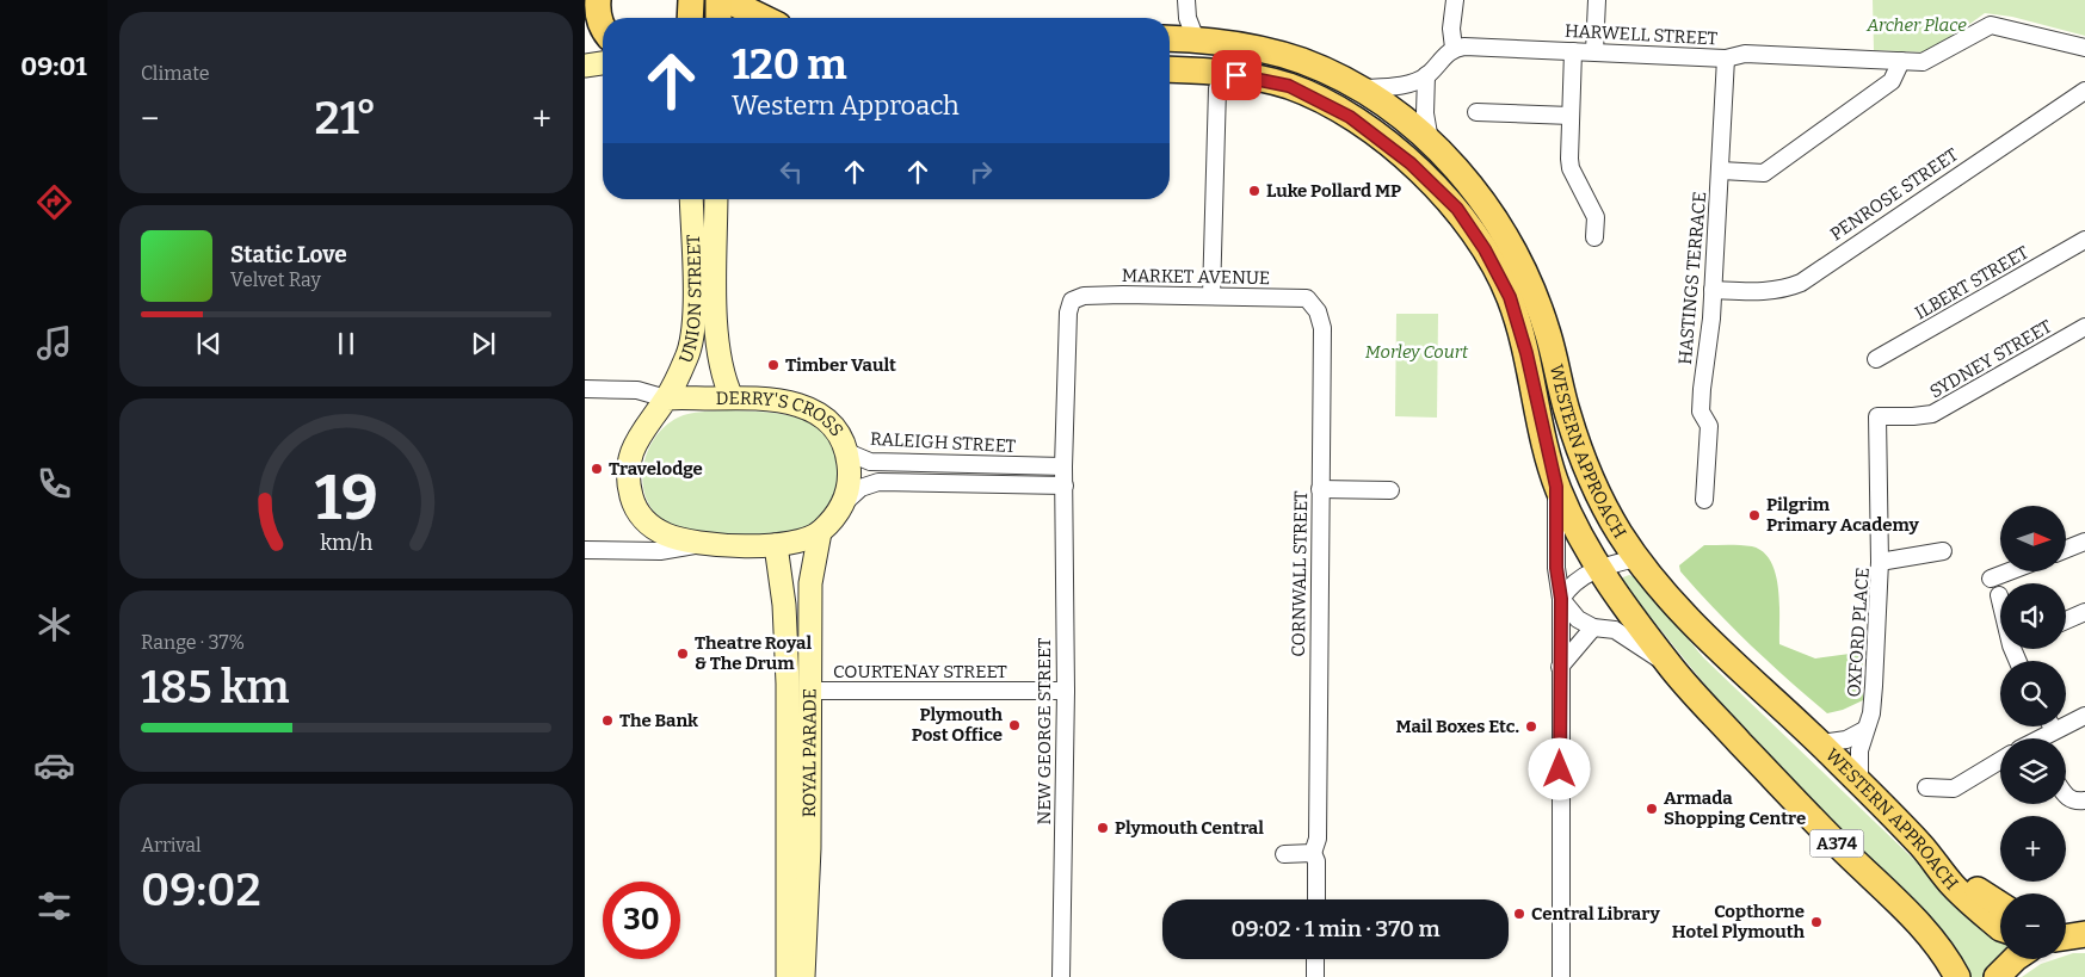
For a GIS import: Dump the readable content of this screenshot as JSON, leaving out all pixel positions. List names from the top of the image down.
{
  "streets": {
    "main road": ["WESTERN APPROACH", "A374"],
    "street": [
      "HARWELL STREET",
      "PENROSE STREET",
      "MARKET AVENUE",
      "HASTINGS TERRACE",
      "ILBERT STREET",
      "UNION STREET",
      "SYDNEY STREET",
      "DERRY'S CROSS",
      "RALEIGH STREET",
      "CORNWALL STREET",
      "OXFORD PLACE",
      "COURTENAY STREET",
      "NEW GEORGE STREET",
      "ROYAL PARADE"
    ]
  },
  "crossings": [
    ["HARWELL STREET", "HASTINGS TERRACE"],
    ["PENROSE STREET", "HASTINGS TERRACE"],
    ["MARKET AVENUE", "CORNWALL STREET"],
    ["MARKET AVENUE", "NEW GEORGE STREET"],
    ["UNION STREET", "DERRY'S CROSS"],
    ["UNION STREET", "RALEIGH STREET"],
    ["UNION STREET", "ROYAL PARADE"],
    ["SYDNEY STREET", "OXFORD PLACE"],
    ["DERRY'S CROSS", "RALEIGH STREET"],
    ["DERRY'S CROSS", "ROYAL PARADE"],
    ["RALEIGH STREET", "NEW GEORGE STREET"],
    ["RALEIGH STREET", "ROYAL PARADE"],
    ["WESTERN APPROACH", "OXFORD PLACE"],
    ["COURTENAY STREET", "NEW GEORGE STREET"],
    ["COURTENAY STREET", "ROYAL PARADE"]
  ],
  "parks": ["Archer Place", "Morley Court"],
  "places": [
    "Luke Pollard MP",
    "Timber Vault",
    "Travelodge",
    "Pilgrim Primary Academy",
    "Theatre Royal & The Drum",
    "The Bank",
    "Plymouth Post Office",
    "Mail Boxes Etc.",
    "Armada Shopping Centre",
    "Plymouth Central",
    "Central Library",
    "Copthorne Hotel Plymouth"
  ],
  "north": "right",
  "page": {
    "tabs": "09:01",
    "tile": [
      "Climate",
      ["Range · 37%", "185 km"],
      ["Arrival", "09:02"]
    ],
    "turn": ["120 m", "Western Approach"],
    "heat": ["−", "21°", "+"],
    "song": ["Static Love", "Velvet Ray"],
    "map_buttons": ["+", "−"],
    "limit": "30",
    "trip": "09:02 · 1 min · 370 m",
    "gauge": ["19", "km/h"]
  }
}
